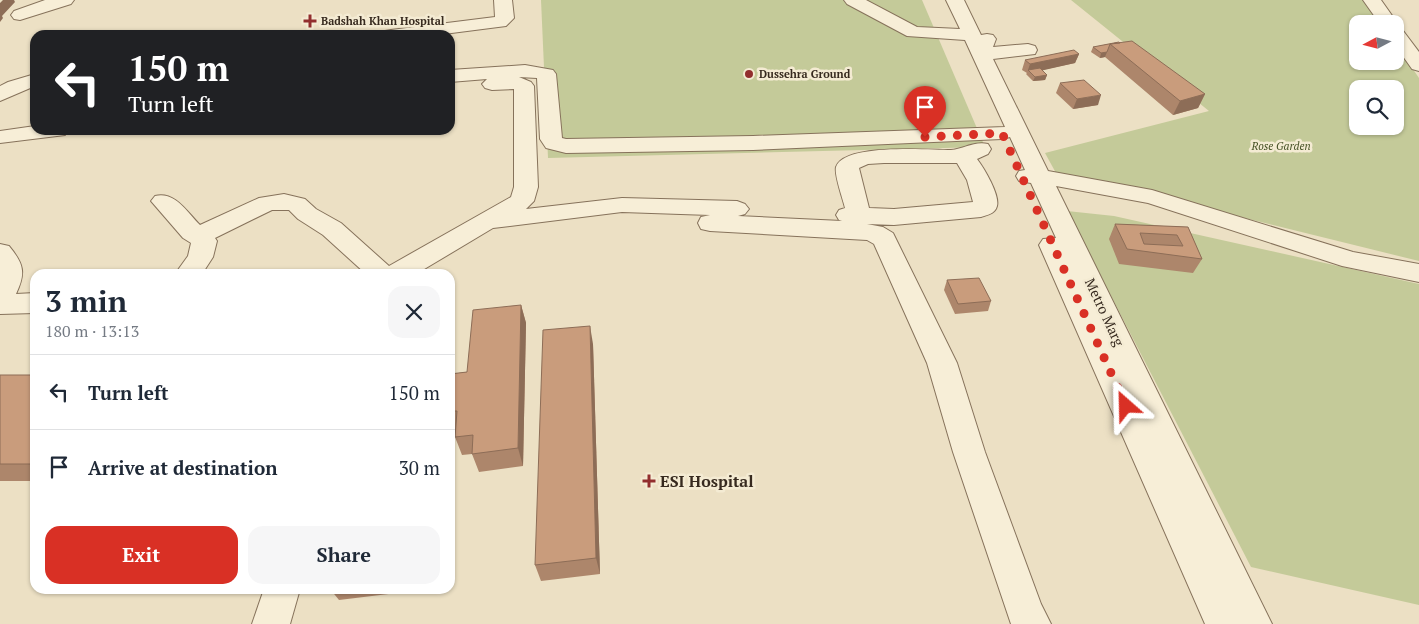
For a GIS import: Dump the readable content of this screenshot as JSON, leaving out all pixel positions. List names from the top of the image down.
{
  "streets": {
    "street": ["Metro Marg"]
  },
  "parks": ["Rose Garden"],
  "places": {
    "health": ["Badshah Khan Hospital", "ESI Hospital"],
    "other": ["Dussehra Ground"]
  },
  "north": "left",
  "page": {
    "turn": ["150 m", "Turn left"],
    "heading": ["3 min", "180 m · 13:13"],
    "list": [
      {
        "name": "Turn left",
        "value": "150 m"
      },
      {
        "name": "Arrive at destination",
        "value": "30 m"
      }
    ],
    "buttons": ["Exit", "Share"]
  }
}
